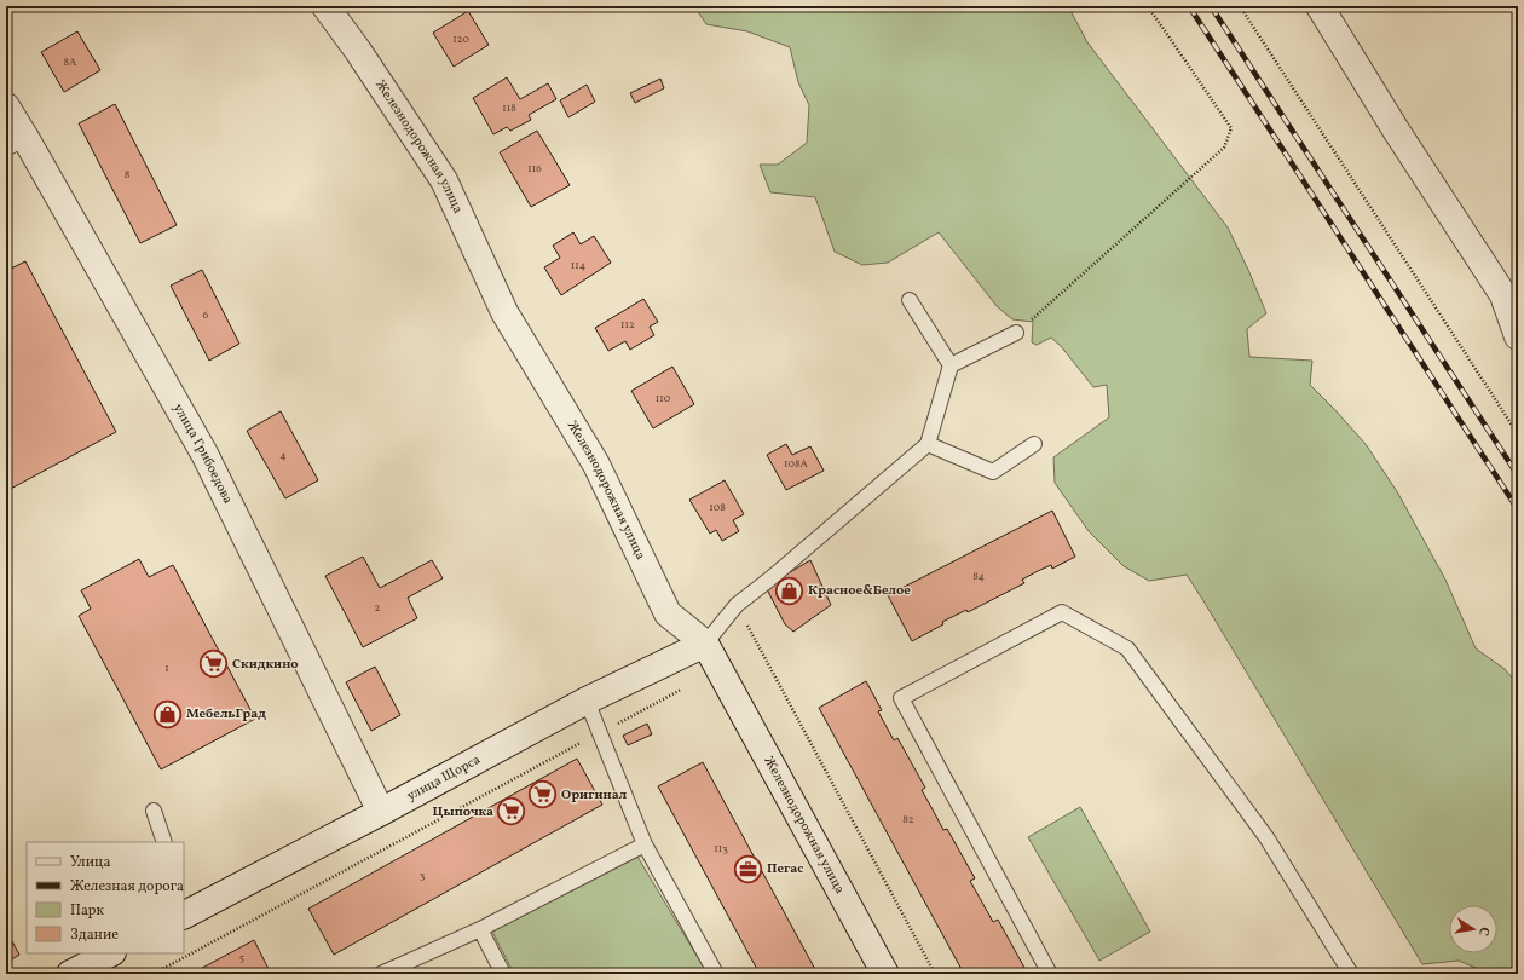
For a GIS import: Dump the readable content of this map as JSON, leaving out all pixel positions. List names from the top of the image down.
{
  "streets": {
    "street": ["Железнодорожная улица", "улица Грибоедова", "улица Щорса"]
  },
  "crossings": [
    ["Железнодорожная улица", "улица Щорса"],
    ["улица Грибоедова", "улица Щорса"]
  ],
  "places": {
    "shop": ["Красное&Белое", "МебельГрад"],
    "supermarket": ["Скидкино", "Оригинал", "Цыпочка"],
    "office": ["Пегас"]
  },
  "house_numbers": [
    "120",
    "8А",
    "118",
    "116",
    "8",
    "114",
    "6",
    "112",
    "110",
    "4",
    "108А",
    "108",
    "84",
    "2",
    "1",
    "82",
    "113",
    "3",
    "5"
  ],
  "legend": [
    "Улица",
    "Железная дорога",
    "Парк",
    "Здание"
  ],
  "north": "right"
}
